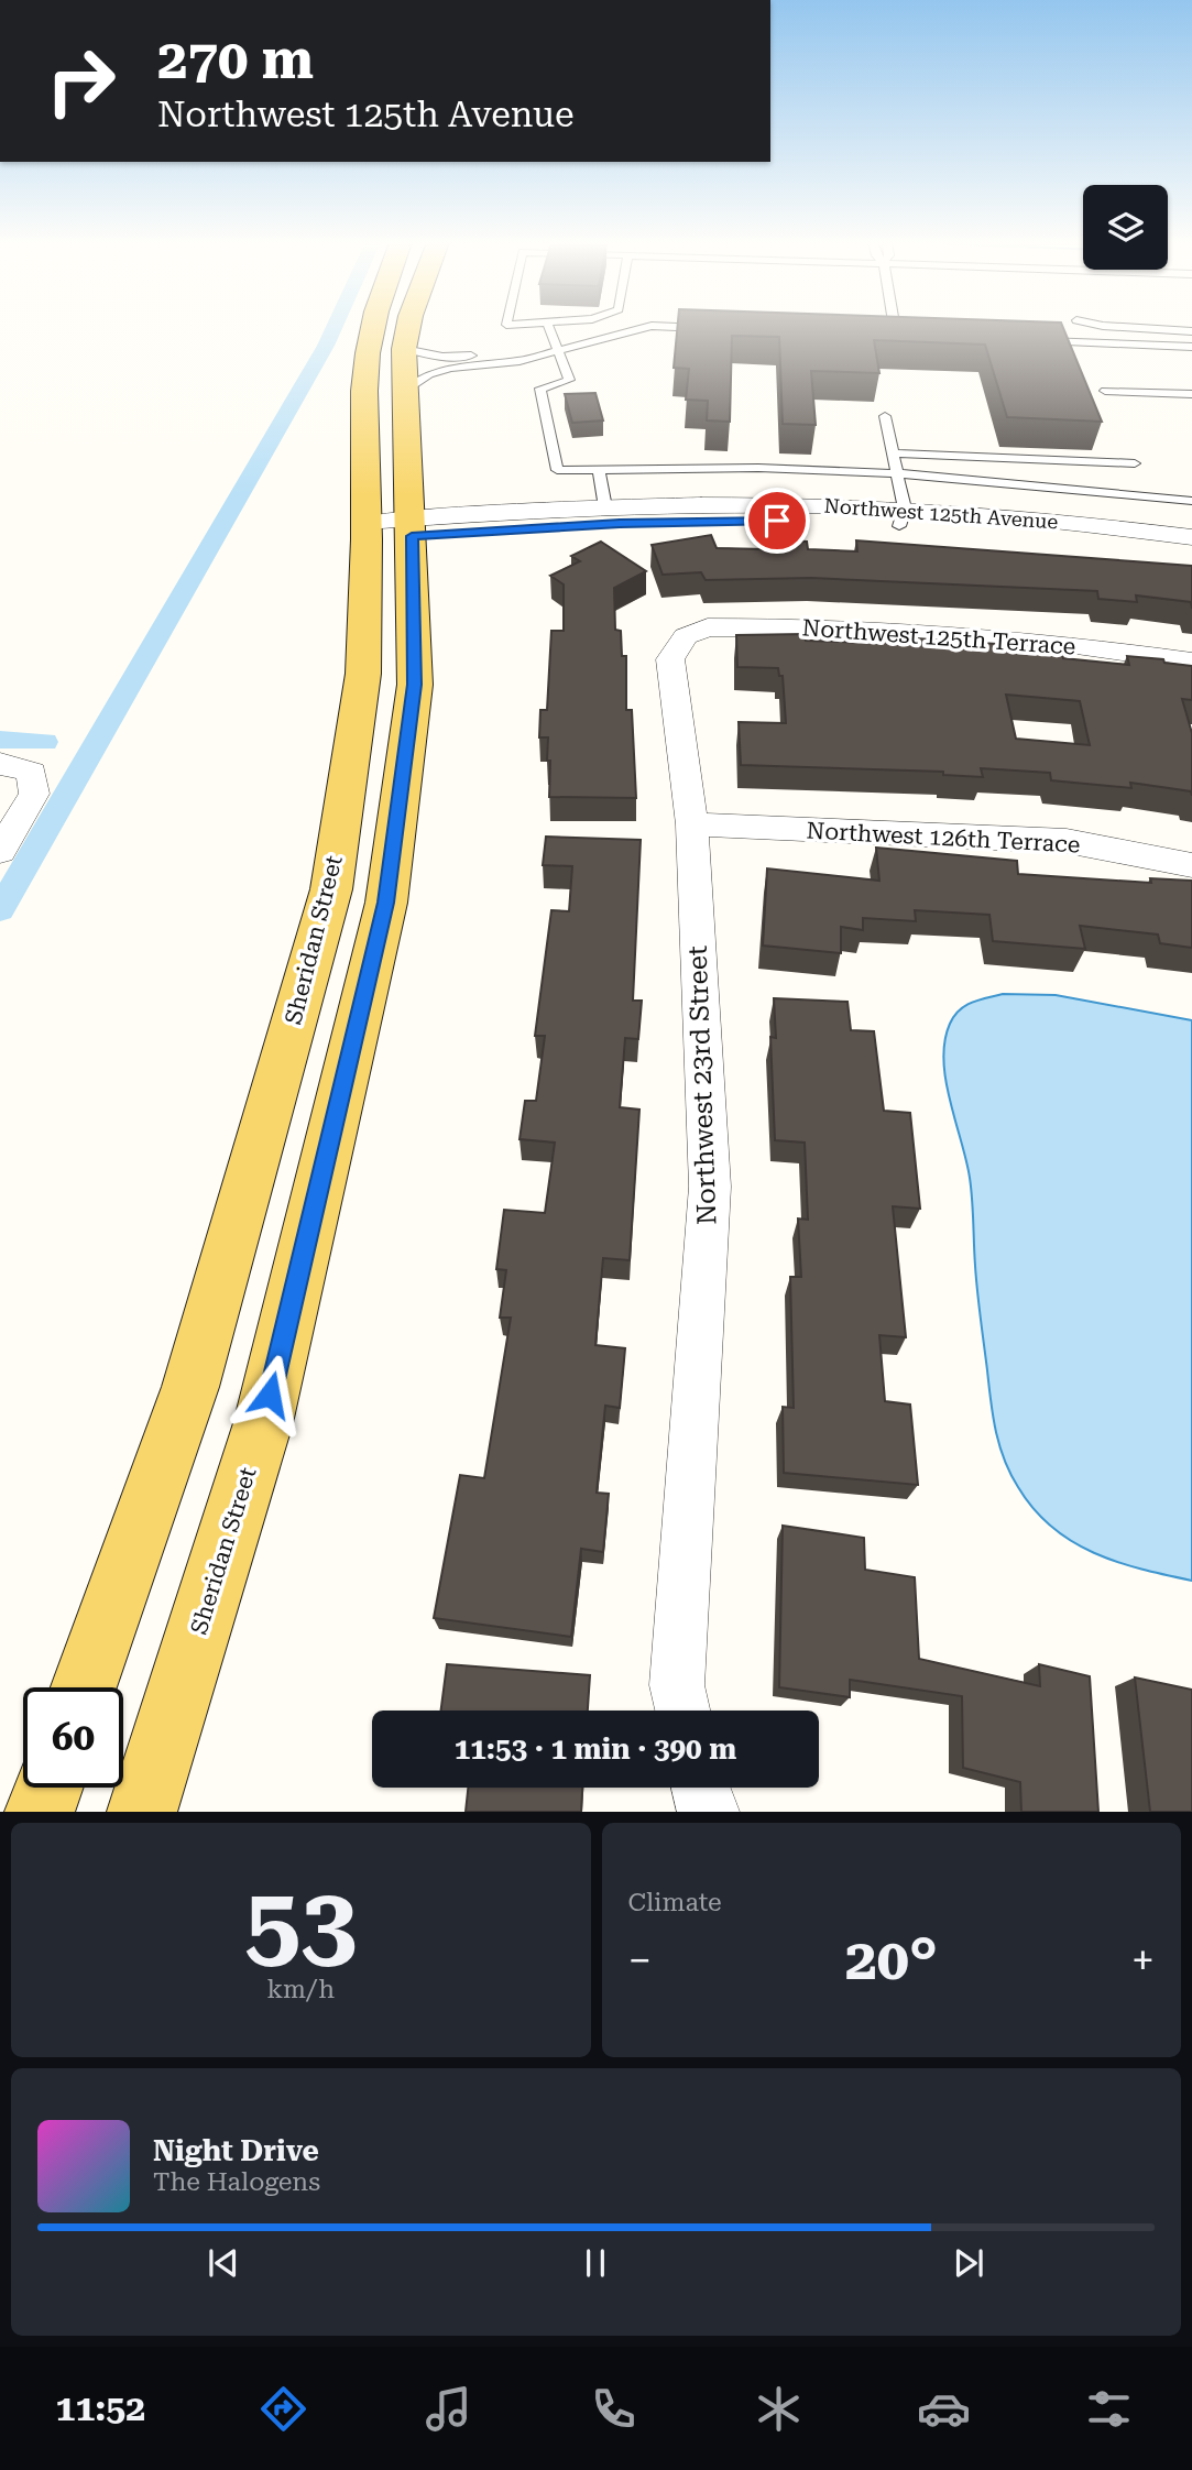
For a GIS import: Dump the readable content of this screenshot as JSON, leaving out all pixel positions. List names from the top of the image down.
{
  "streets": {
    "main road": ["Sheridan Street"],
    "street": [
      "Northwest 125th Avenue",
      "Northwest 125th Terrace",
      "Northwest 126th Terrace",
      "Northwest 23rd Street"
    ]
  },
  "crossings": [
    ["Northwest 125th Avenue", "Sheridan Street"],
    ["Northwest 125th Terrace", "Northwest 23rd Street"],
    ["Northwest 126th Terrace", "Northwest 23rd Street"]
  ],
  "page": {
    "turn": ["270 m", "Northwest 125th Avenue"],
    "limit": "60",
    "trip": "11:53 · 1 min · 390 m",
    "tile": [
      ["53", "km/h"],
      "Climate"
    ],
    "heat": ["−", "20°", "+"],
    "song": ["Night Drive", "The Halogens"],
    "tabs": "11:52"
  }
}
